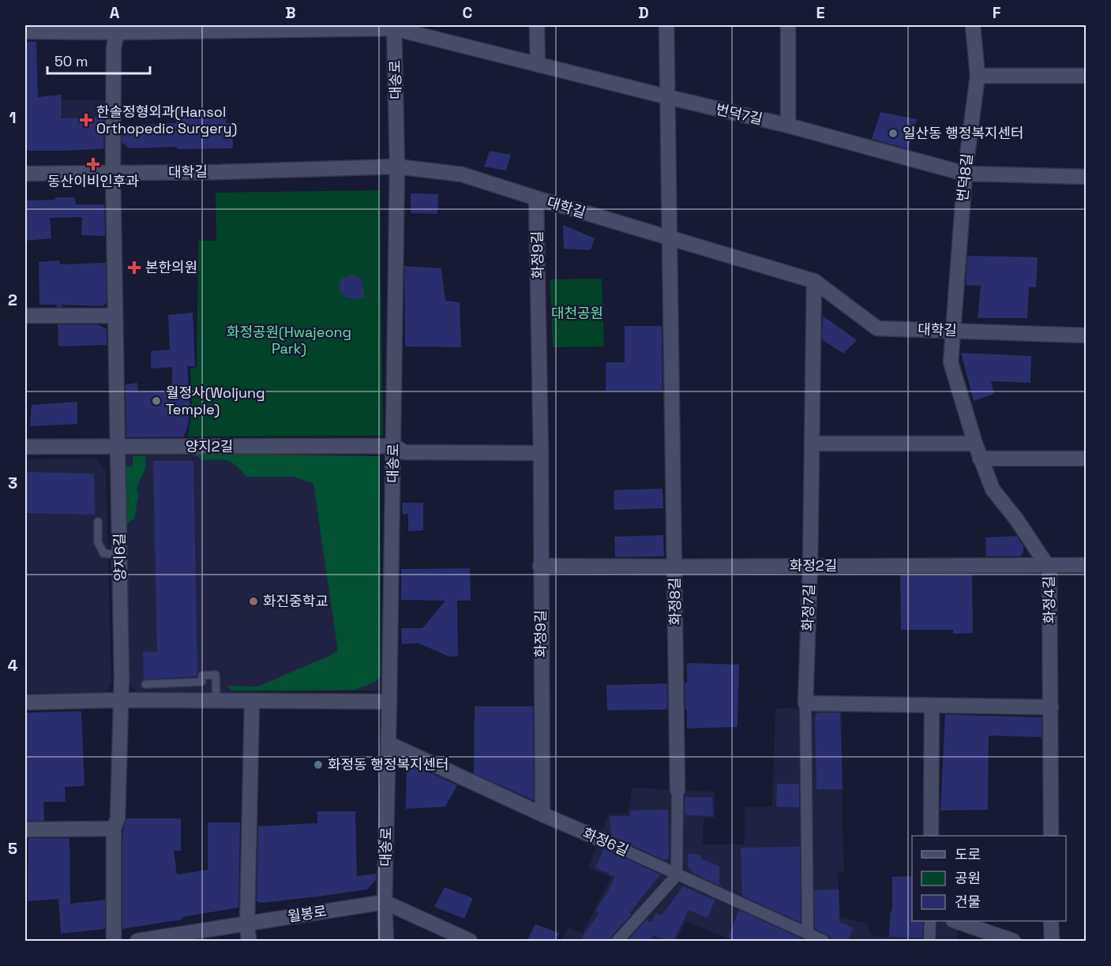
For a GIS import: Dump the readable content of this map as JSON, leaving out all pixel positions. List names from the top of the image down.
{
  "streets": {
    "street": [
      "대송로",
      "번덕7길",
      "대학길",
      "번덕8길",
      "화정9길",
      "양지2길",
      "양지6길",
      "화정2길",
      "화정4길",
      "화정8길",
      "화정7길",
      "화정6길",
      "월봉로"
    ]
  },
  "crossings": [
    ["대송로", "번덕7길"],
    ["대송로", "대학길"],
    ["대송로", "양지2길"],
    ["대송로", "화정6길"],
    ["대송로", "월봉로"],
    ["번덕7길", "번덕8길"],
    ["번덕7길", "양지6길"],
    ["번덕7길", "화정8길"],
    ["대학길", "번덕8길"],
    ["대학길", "화정9길"],
    ["대학길", "양지6길"],
    ["대학길", "화정4길"],
    ["대학길", "화정8길"],
    ["대학길", "화정7길"],
    ["번덕8길", "화정4길"],
    ["화정9길", "화정2길"],
    ["화정9길", "화정6길"],
    ["양지2길", "양지6길"],
    ["화정2길", "화정4길"],
    ["화정2길", "화정8길"],
    ["화정2길", "화정7길"],
    ["화정8길", "화정6길"],
    ["화정7길", "화정6길"]
  ],
  "parks": ["대천공원", "화정공원(Hwajeong Park)"],
  "places": {
    "health": ["한솔정형외과(Hansol Orthopedic Surgery)", "동산이비인후과", "본한의원"],
    "other": [
      "일산동 행정복지센터",
      "월정사(Woljung Temple)",
      "화진중학교",
      "화정동 행정복지센터"
    ]
  },
  "legend": ["도로", "공원", "건물"],
  "scale_bar": "50 m",
  "grid": {
    "columns": [
      "A",
      "B",
      "C",
      "D",
      "E",
      "F"
    ],
    "rows": [
      "1",
      "2",
      "3",
      "4",
      "5"
    ]
  }
}
